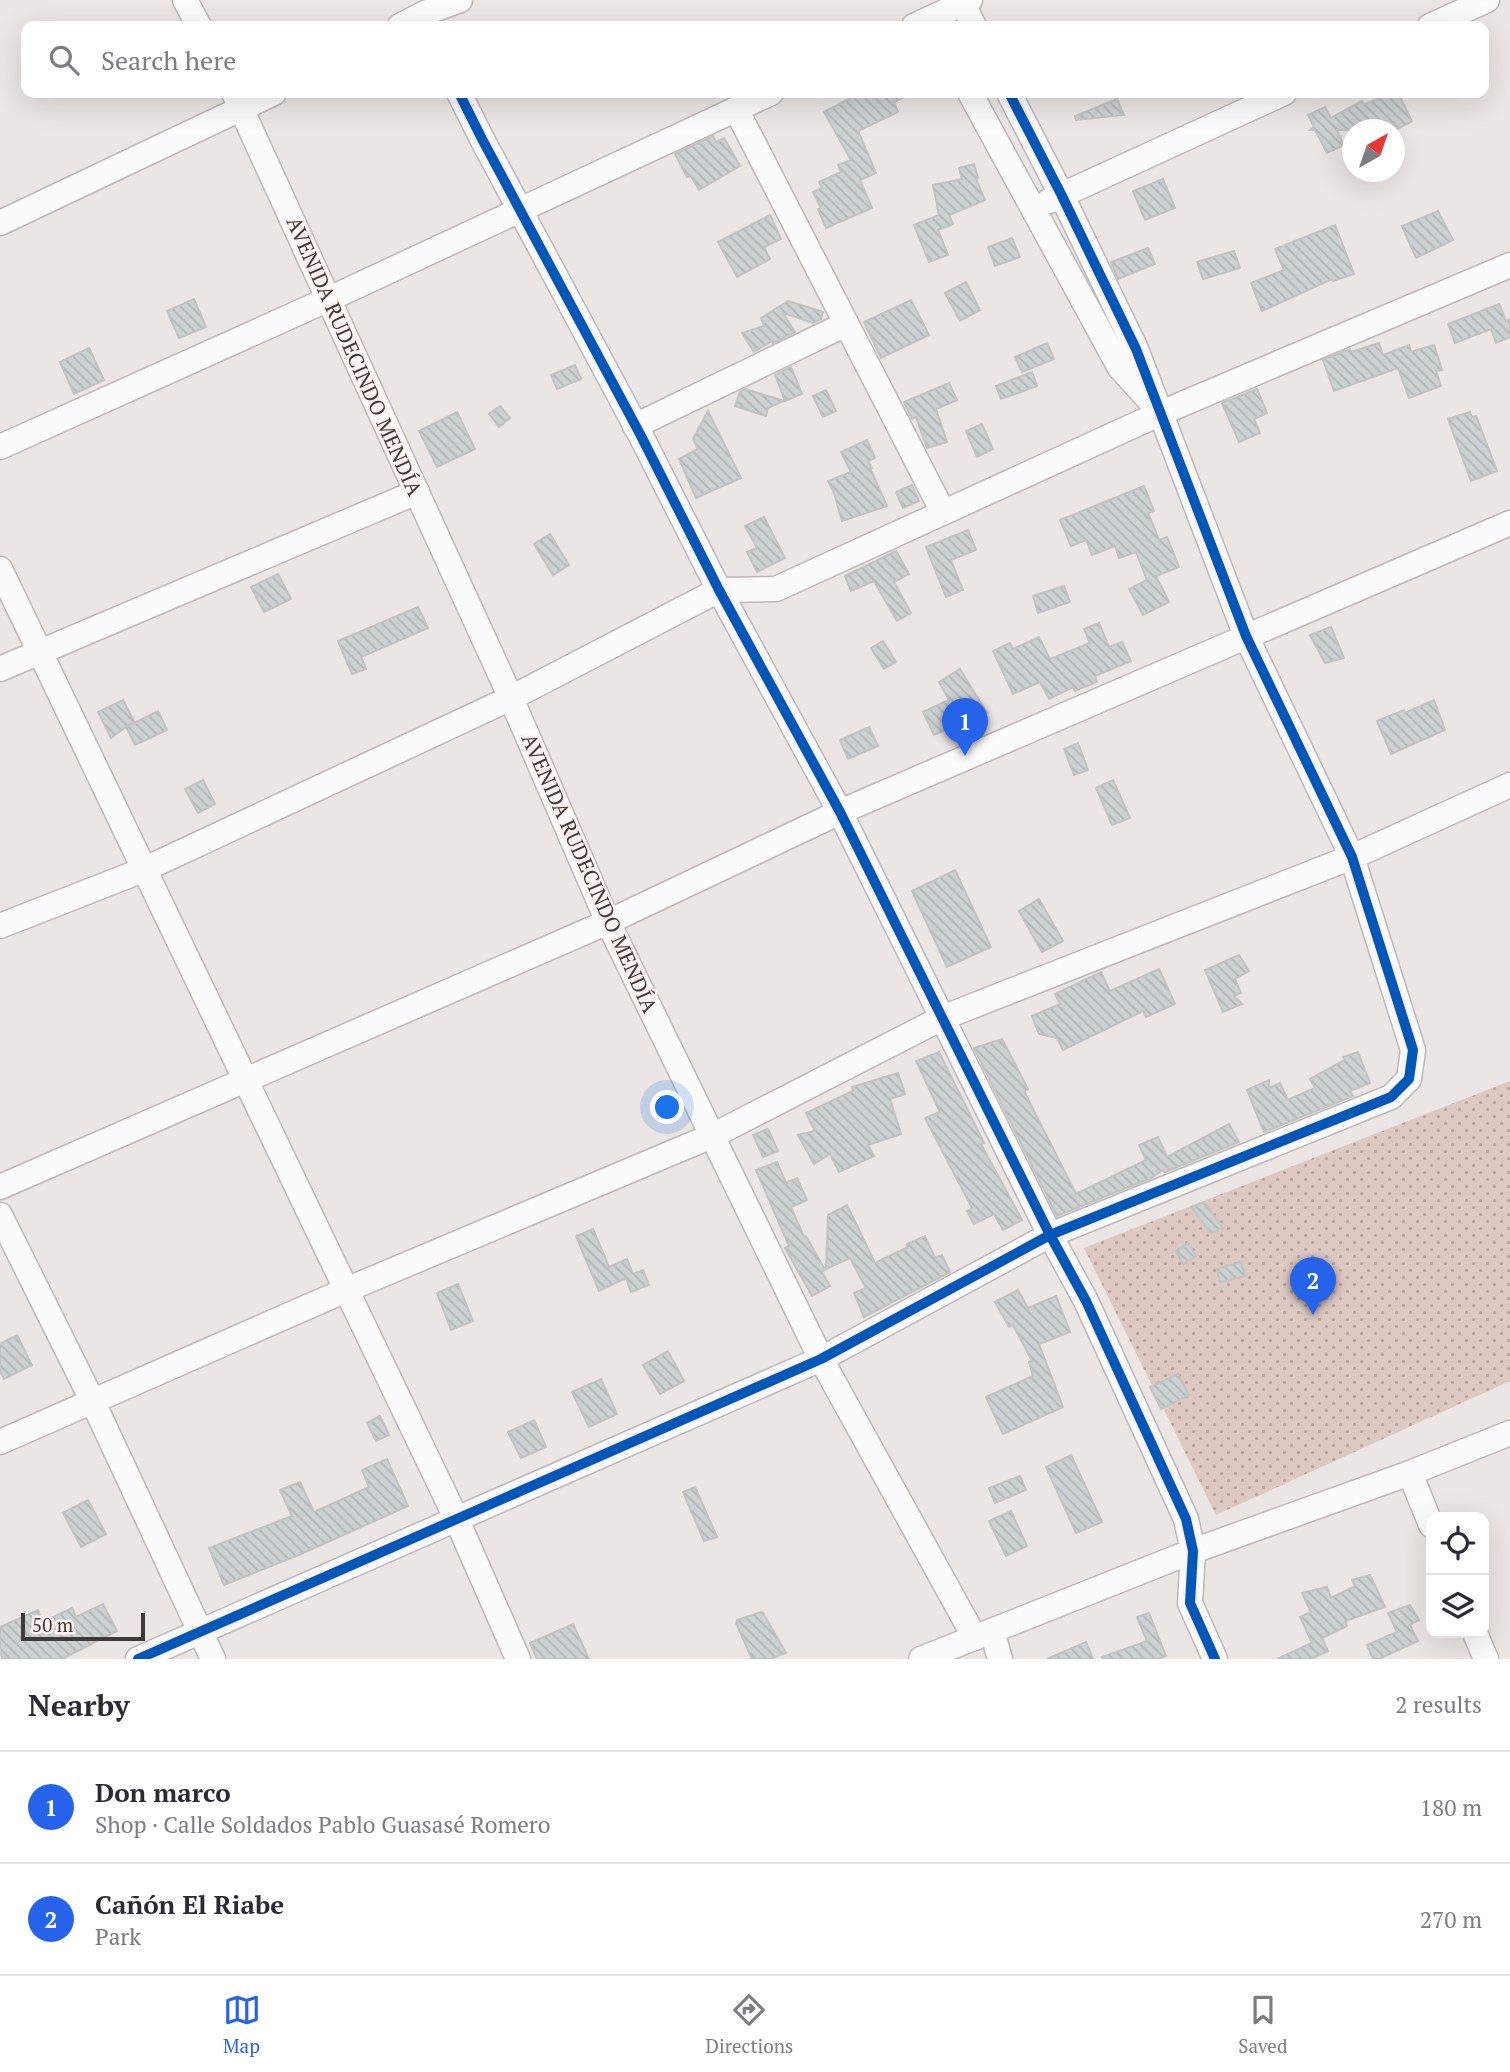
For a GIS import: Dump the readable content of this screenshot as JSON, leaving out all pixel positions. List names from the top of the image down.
{
  "streets": {
    "street": ["AVENIDA RUDECINDO MENDÍA"]
  },
  "scale_bar": "50 m",
  "north": "top right",
  "page": {
    "search": "Search here",
    "pins": ["1", "2"],
    "scale": "50 m",
    "heading": ["Nearby", "2 results"],
    "list": [
      {
        "mark": "1",
        "name": "Don marco",
        "note": "Shop · Calle Soldados Pablo Guasasé Romero",
        "value": "180 m"
      },
      {
        "mark": "2",
        "name": "Cañón El Riabe",
        "note": "Park",
        "value": "270 m"
      }
    ],
    "nav": ["Map", "Directions", "Saved"]
  }
}
